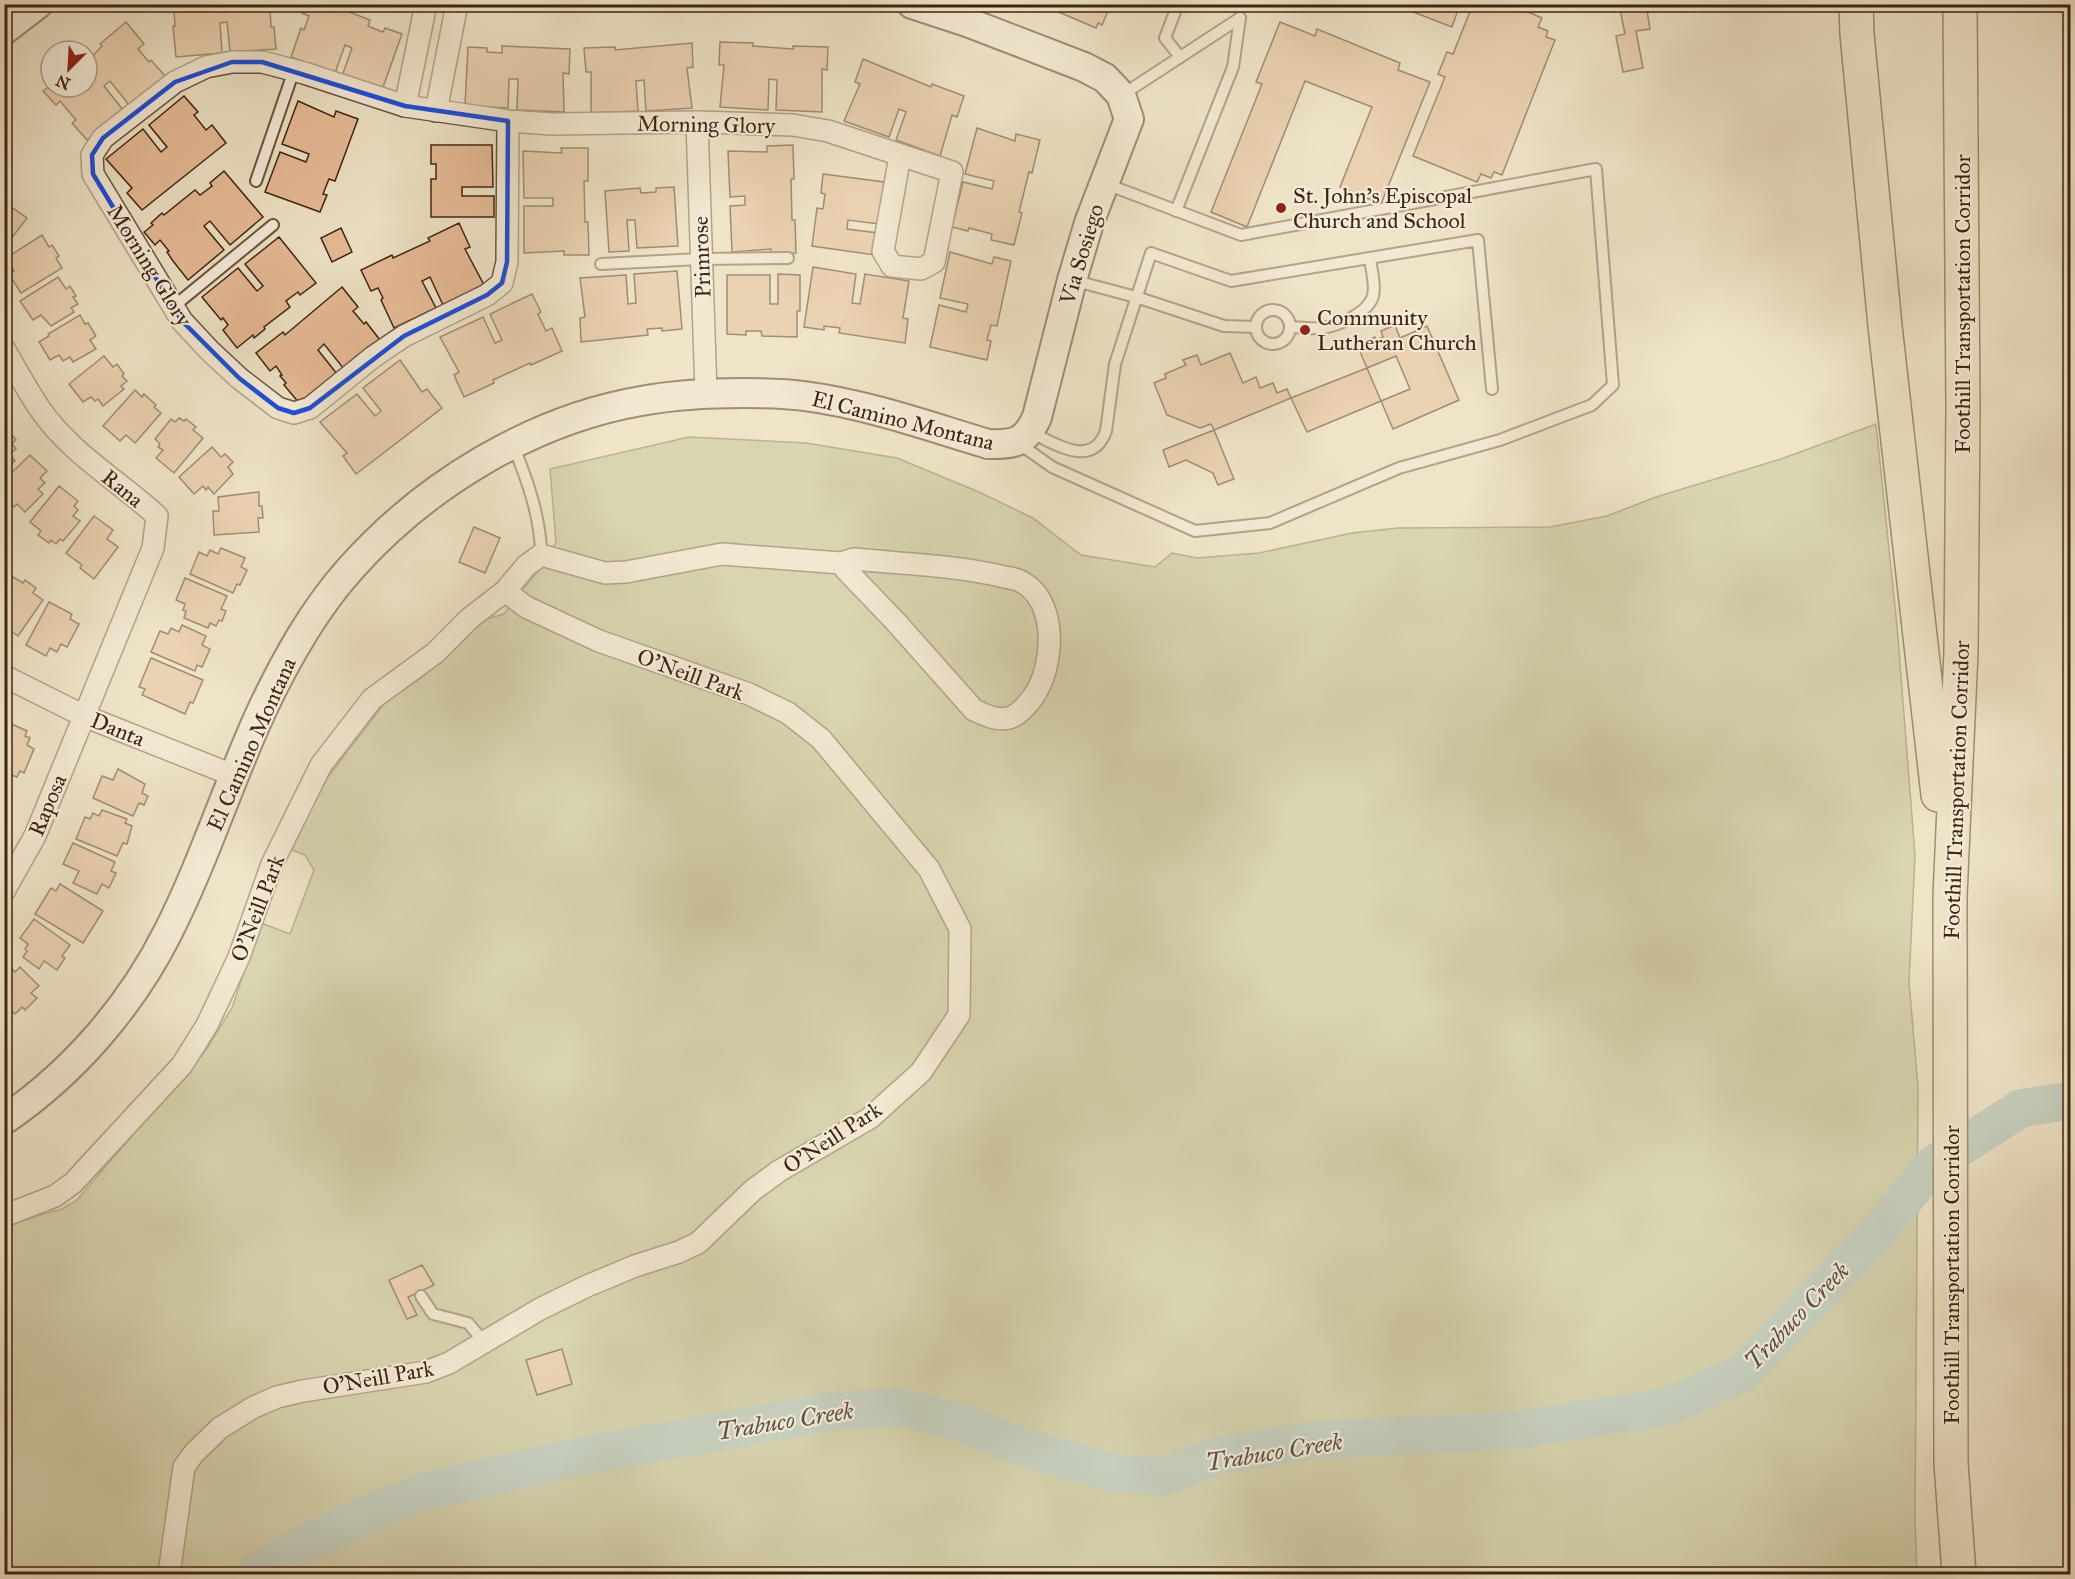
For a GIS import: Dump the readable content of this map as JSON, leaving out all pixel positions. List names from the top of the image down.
{
  "streets": {
    "highway": ["Foothill Transportation Corridor"],
    "street": [
      "Morning Glory",
      "Via Sosiego",
      "Primrose",
      "El Camino Montana",
      "Rana",
      "O'Neill Park",
      "Danta",
      "Raposa"
    ]
  },
  "crossings": [
    ["Morning Glory", "Primrose"],
    ["Via Sosiego", "El Camino Montana"],
    ["Primrose", "El Camino Montana"],
    ["El Camino Montana", "Danta"],
    ["Rana", "Danta"],
    ["Rana", "Raposa"],
    ["Danta", "Raposa"]
  ],
  "water": ["Trabuco Creek"],
  "places": ["St. John's Episcopal Church and School", "Community Lutheran Church"],
  "north": "bottom left"
}
